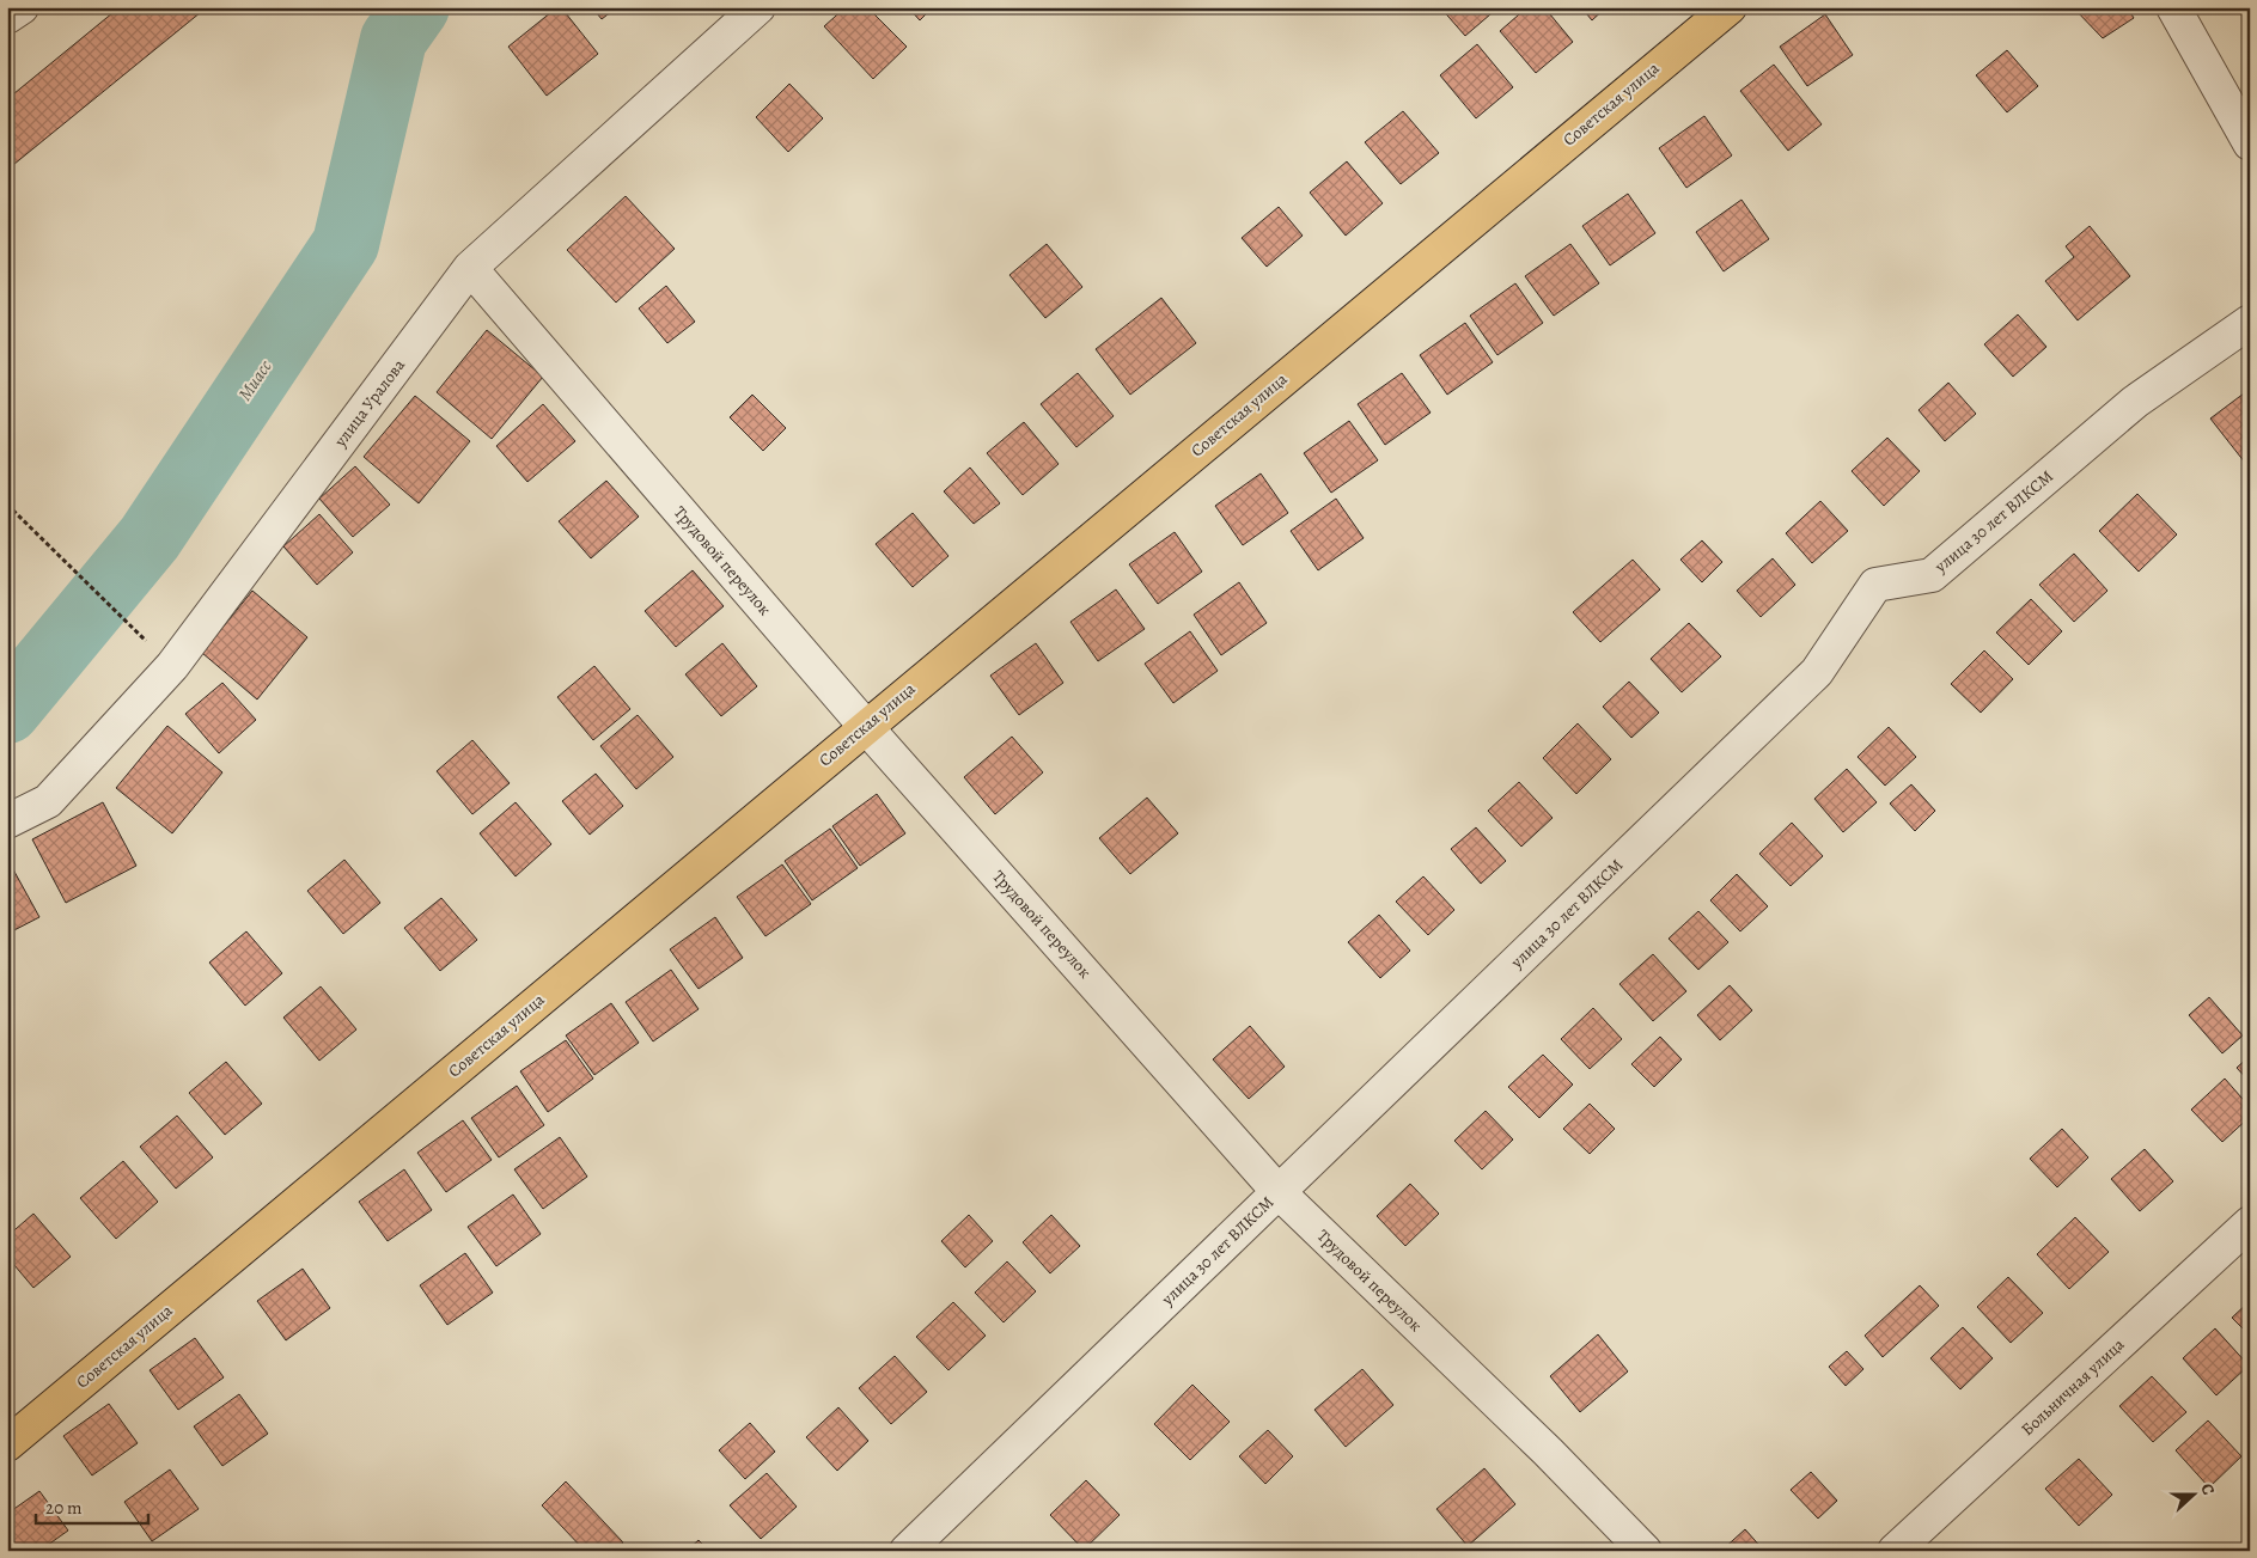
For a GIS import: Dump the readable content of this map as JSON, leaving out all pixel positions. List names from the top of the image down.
{
  "streets": {
    "main road": ["Советская улица"],
    "street": [
      "улица Уралова",
      "улица 30 лет ВЛКСМ",
      "Трудовой переулок",
      "Больничная улица"
    ]
  },
  "crossings": [
    ["Советская улица", "Трудовой переулок"],
    ["улица Уралова", "Трудовой переулок"],
    ["улица 30 лет ВЛКСМ", "Трудовой переулок"]
  ],
  "water": ["Миасс"],
  "scale_bar": "20 m",
  "north": "right"
}
